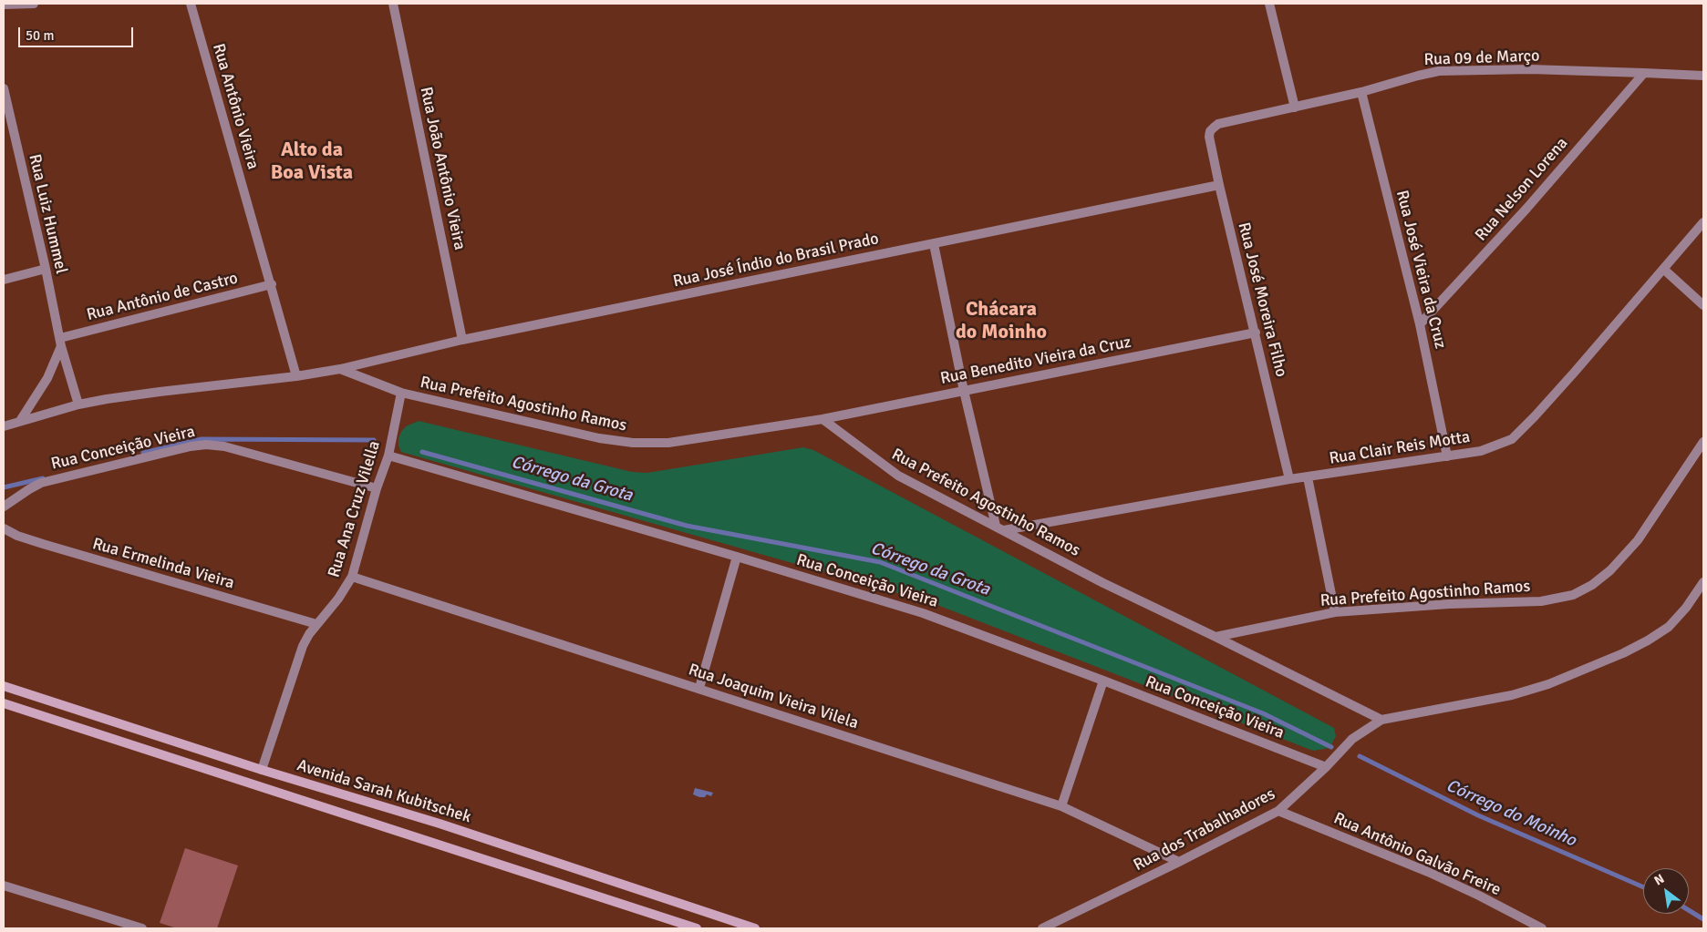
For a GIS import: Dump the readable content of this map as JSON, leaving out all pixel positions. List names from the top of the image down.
{
  "streets": {
    "main road": ["Avenida Sarah Kubitschek"],
    "street": [
      "Rua 09 de Março",
      "Rua Antônio Vieira",
      "Rua João Antônio Vieira",
      "Rua Nelson Lorena",
      "Rua Luiz Hummel",
      "Rua José Índio do Brasil Prado",
      "Rua José Vieira da Cruz",
      "Rua Antônio de Castro",
      "Rua José Moreira Filho",
      "Rua Benedito Vieira da Cruz",
      "Rua Prefeito Agostinho Ramos",
      "Rua Conceição Vieira",
      "Rua Clair Reis Motta",
      "Rua Ana Cruz Vilella",
      "Rua Ermelinda Vieira",
      "Rua Joaquim Vieira Vilela",
      "Rua dos Trabalhadores",
      "Rua Antônio Galvão Freire"
    ]
  },
  "crossings": [
    ["Rua 09 de Março", "Rua Nelson Lorena"],
    ["Rua 09 de Março", "Rua José Vieira da Cruz"],
    ["Rua 09 de Março", "Rua José Moreira Filho"],
    ["Rua Antônio Vieira", "Rua Antônio de Castro"],
    ["Rua João Antônio Vieira", "Rua José Índio do Brasil Prado"],
    ["Rua Nelson Lorena", "Rua José Vieira da Cruz"],
    ["Rua Luiz Hummel", "Rua Antônio de Castro"],
    ["Rua José Índio do Brasil Prado", "Rua José Moreira Filho"],
    ["Rua José Índio do Brasil Prado", "Rua Prefeito Agostinho Ramos"],
    ["Rua José Vieira da Cruz", "Rua Clair Reis Motta"],
    ["Rua José Moreira Filho", "Rua Benedito Vieira da Cruz"],
    ["Rua José Moreira Filho", "Rua Clair Reis Motta"],
    ["Rua Benedito Vieira da Cruz", "Rua Prefeito Agostinho Ramos"],
    ["Rua Prefeito Agostinho Ramos", "Rua Clair Reis Motta"],
    ["Rua Prefeito Agostinho Ramos", "Rua Ana Cruz Vilella"],
    ["Rua Conceição Vieira", "Rua Ana Cruz Vilella"],
    ["Rua Conceição Vieira", "Rua dos Trabalhadores"],
    ["Rua Ana Cruz Vilella", "Rua Ermelinda Vieira"],
    ["Rua Ana Cruz Vilella", "Rua Joaquim Vieira Vilela"],
    ["Rua Ana Cruz Vilella", "Avenida Sarah Kubitschek"],
    ["Rua Joaquim Vieira Vilela", "Rua dos Trabalhadores"],
    ["Rua dos Trabalhadores", "Rua Antônio Galvão Freire"]
  ],
  "districts": ["Alto da Boa Vista", "Chácara do Moinho"],
  "water": ["Córrego da Grota", "Córrego do Moinho"],
  "scale_bar": "50 m",
  "north": "top left"
}
